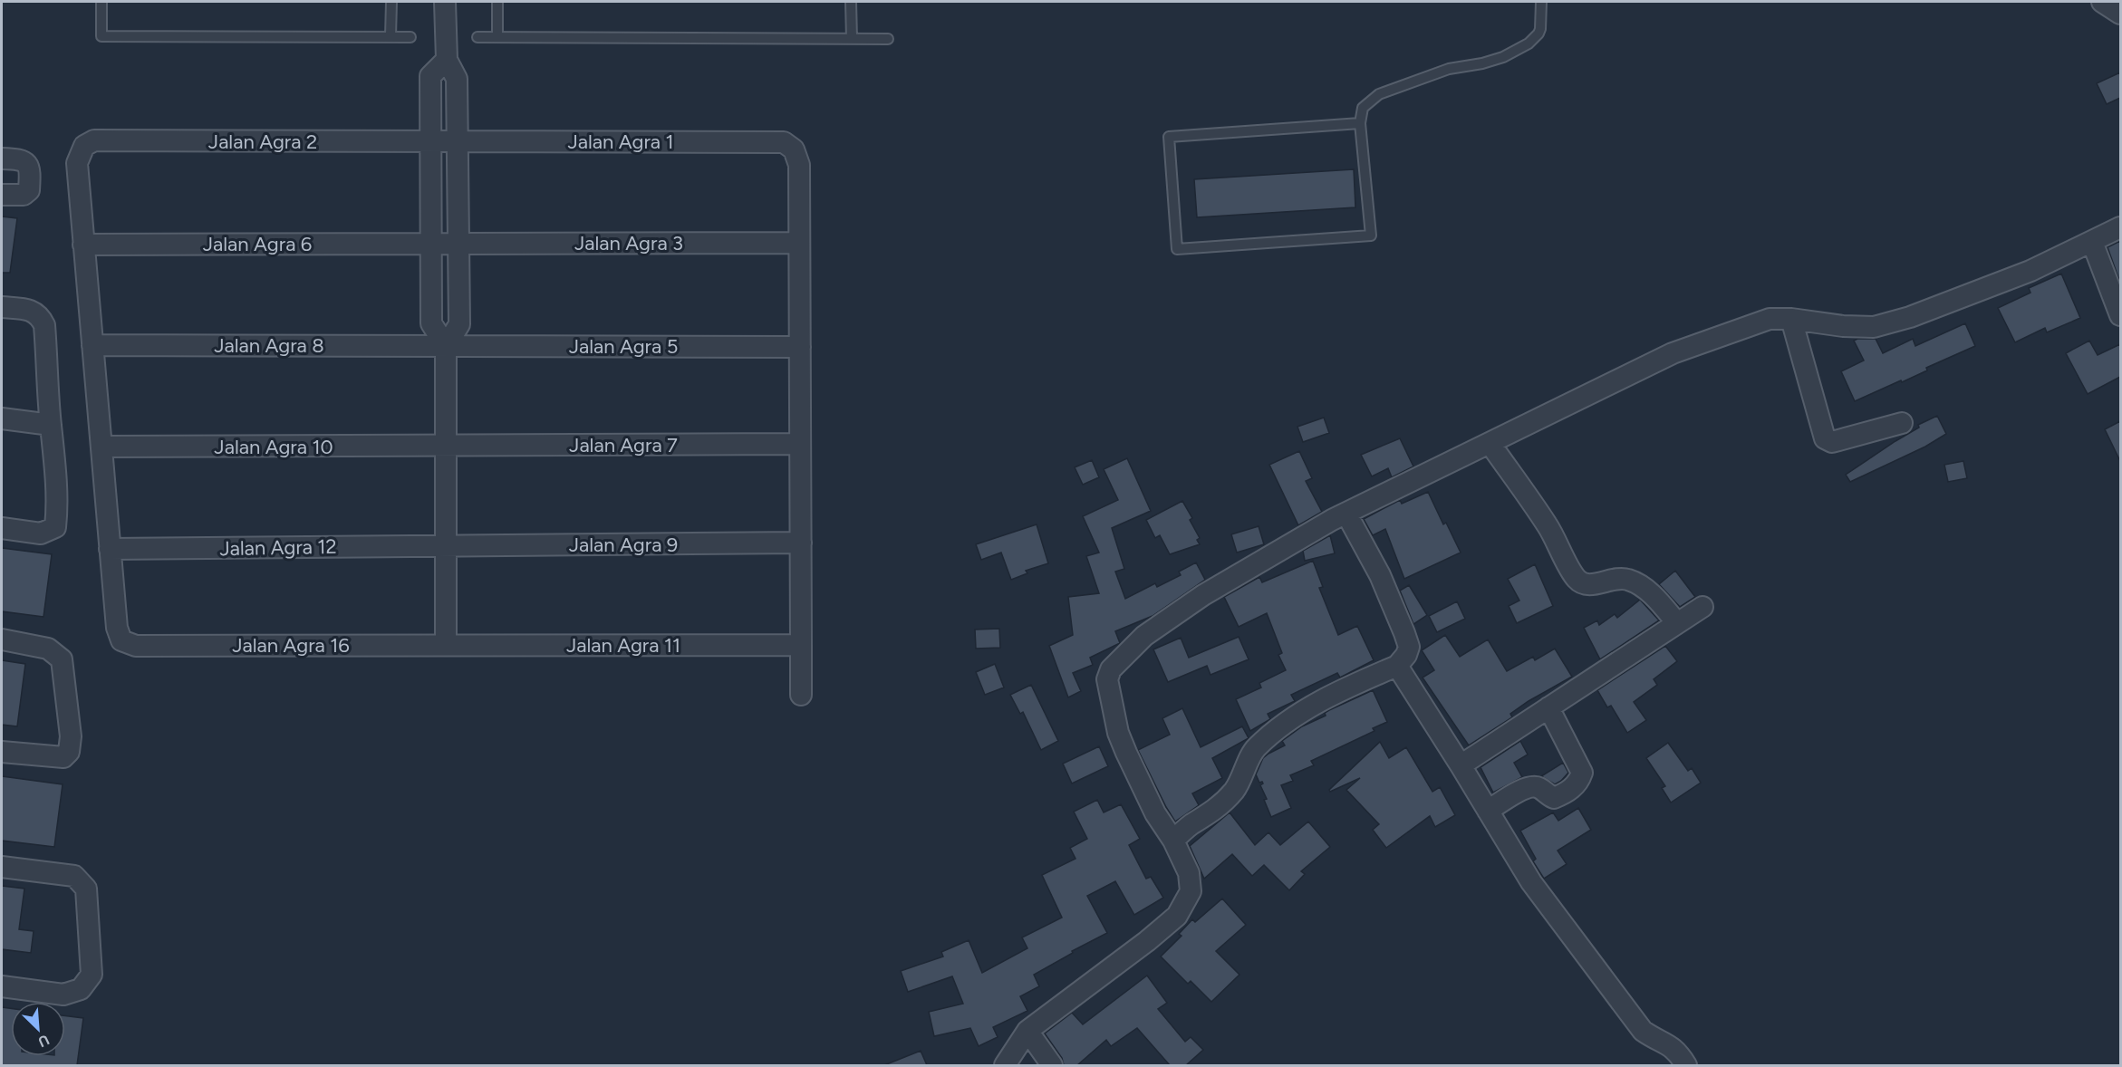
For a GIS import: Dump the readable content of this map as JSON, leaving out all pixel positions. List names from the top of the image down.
{
  "streets": {
    "street": [
      "Jalan Agra 2",
      "Jalan Agra 1",
      "Jalan Agra 3",
      "Jalan Agra 6",
      "Jalan Agra 8",
      "Jalan Agra 5",
      "Jalan Agra 7",
      "Jalan Agra 10",
      "Jalan Agra 9",
      "Jalan Agra 12",
      "Jalan Agra 16",
      "Jalan Agra 11"
    ]
  },
  "crossings": [
    ["Jalan Agra 2", "Jalan Agra 1"],
    ["Jalan Agra 2", "Jalan Agra 6"],
    ["Jalan Agra 1", "Jalan Agra 3"],
    ["Jalan Agra 3", "Jalan Agra 6"],
    ["Jalan Agra 8", "Jalan Agra 5"],
    ["Jalan Agra 7", "Jalan Agra 10"],
    ["Jalan Agra 9", "Jalan Agra 12"],
    ["Jalan Agra 12", "Jalan Agra 16"],
    ["Jalan Agra 16", "Jalan Agra 11"]
  ],
  "north": "bottom right"
}
